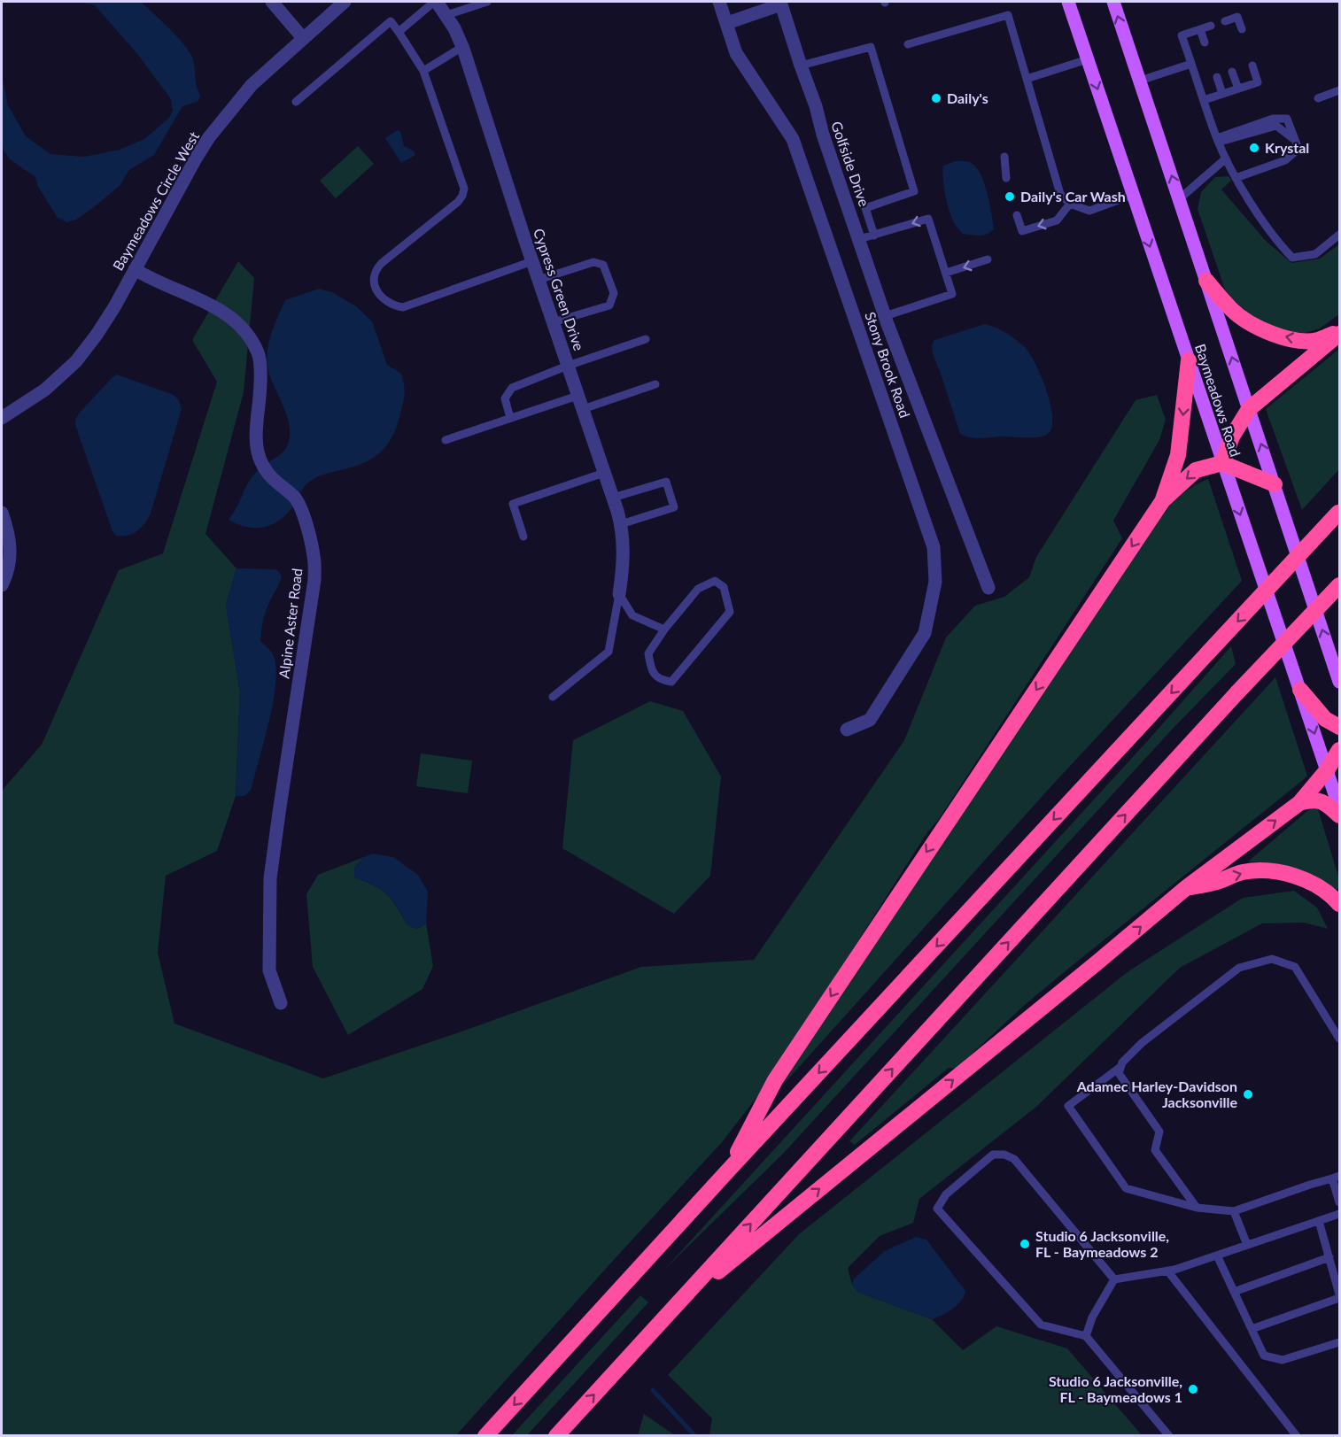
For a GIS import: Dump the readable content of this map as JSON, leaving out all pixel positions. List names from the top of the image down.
{
  "streets": {
    "main road": ["Baymeadows Road"],
    "street": [
      "Golfside Drive",
      "Baymeadows Circle West",
      "Cypress Green Drive",
      "Stony Brook Road",
      "Alpine Aster Road"
    ]
  },
  "crossings": [
    ["Baymeadows Circle West", "Alpine Aster Road"]
  ],
  "places": [
    "Daily's",
    "Krystal",
    "Daily's Car Wash",
    "Adamec Harley-Davidson Jacksonville",
    "Studio 6 Jacksonville, FL - Baymeadows 2",
    "Studio 6 Jacksonville, FL - Baymeadows 1"
  ]
}
